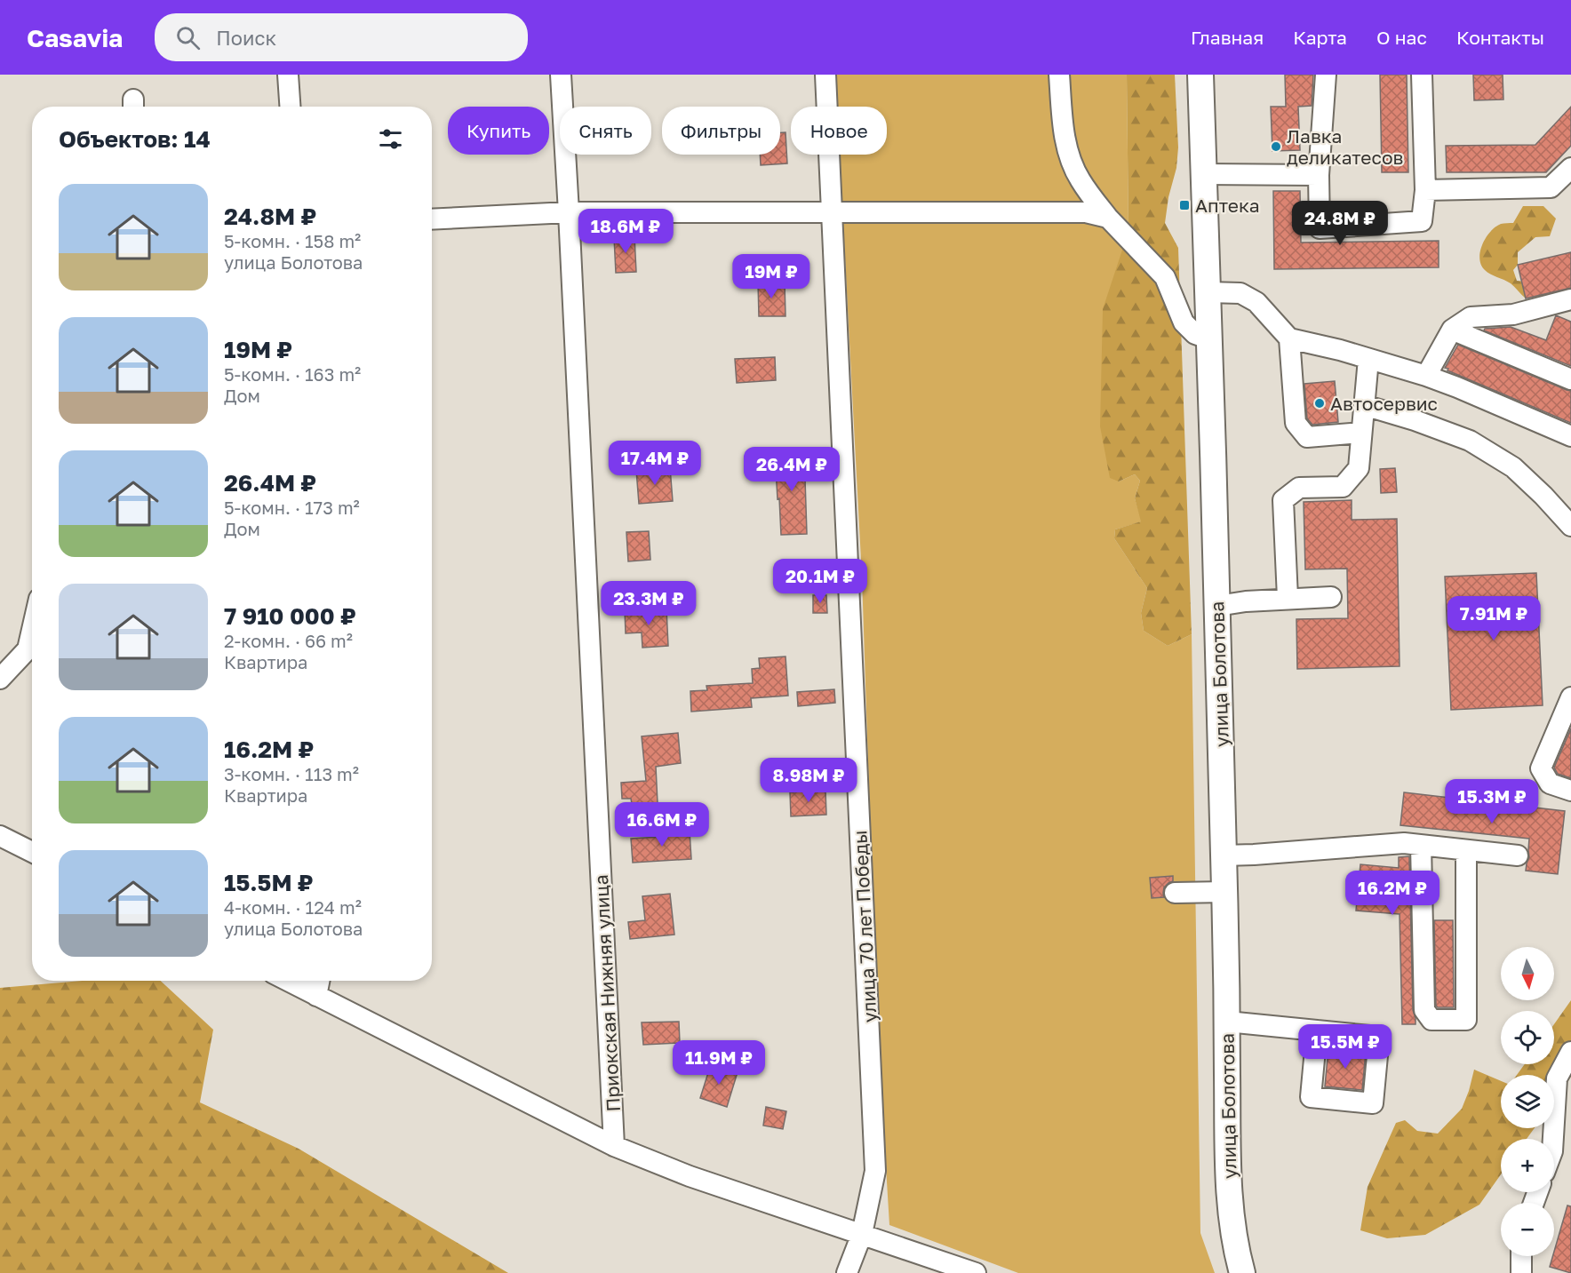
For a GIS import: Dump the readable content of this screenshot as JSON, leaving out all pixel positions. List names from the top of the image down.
{
  "streets": {
    "main road": ["улица Болотова"],
    "street": ["улица 70 лет Победы", "Приокская Нижняя улица"]
  },
  "places": {
    "other": ["Лавка деликатесов", "Автосервис"],
    "transit": ["Аптека"]
  },
  "north": "bottom",
  "page": {
    "header": "Casavia",
    "search": "Поиск",
    "nav": [
      "Главная",
      "Карта",
      "О нас",
      "Контакты"
    ],
    "chip": [
      "Купить",
      "Снять",
      "Фильтры",
      "Новое"
    ],
    "heading": "Объектов: 14",
    "list": [
      {
        "name": "24.8M ₽",
        "note": "5-комн. · 158 m² · улица Болотова"
      },
      {
        "name": "19M ₽",
        "note": "5-комн. · 163 m² · Дом"
      },
      {
        "name": "26.4M ₽",
        "note": "5-комн. · 173 m² · Дом"
      },
      {
        "name": "7 910 000 ₽",
        "note": "2-комн. · 66 m² · Квартира"
      },
      {
        "name": "16.2M ₽",
        "note": "3-комн. · 113 m² · Квартира"
      },
      {
        "name": "15.5M ₽",
        "note": "4-комн. · 124 m² · улица Болотова"
      }
    ],
    "price": [
      "24.8M ₽",
      "18.6M ₽",
      "19M ₽",
      "17.4M ₽",
      "26.4M ₽",
      "20.1M ₽",
      "23.3M ₽",
      "7.91M ₽",
      "8.98M ₽",
      "15.3M ₽",
      "16.6M ₽",
      "16.2M ₽",
      "15.5M ₽",
      "11.9M ₽"
    ],
    "map_buttons": ["+", "−"]
  }
}
